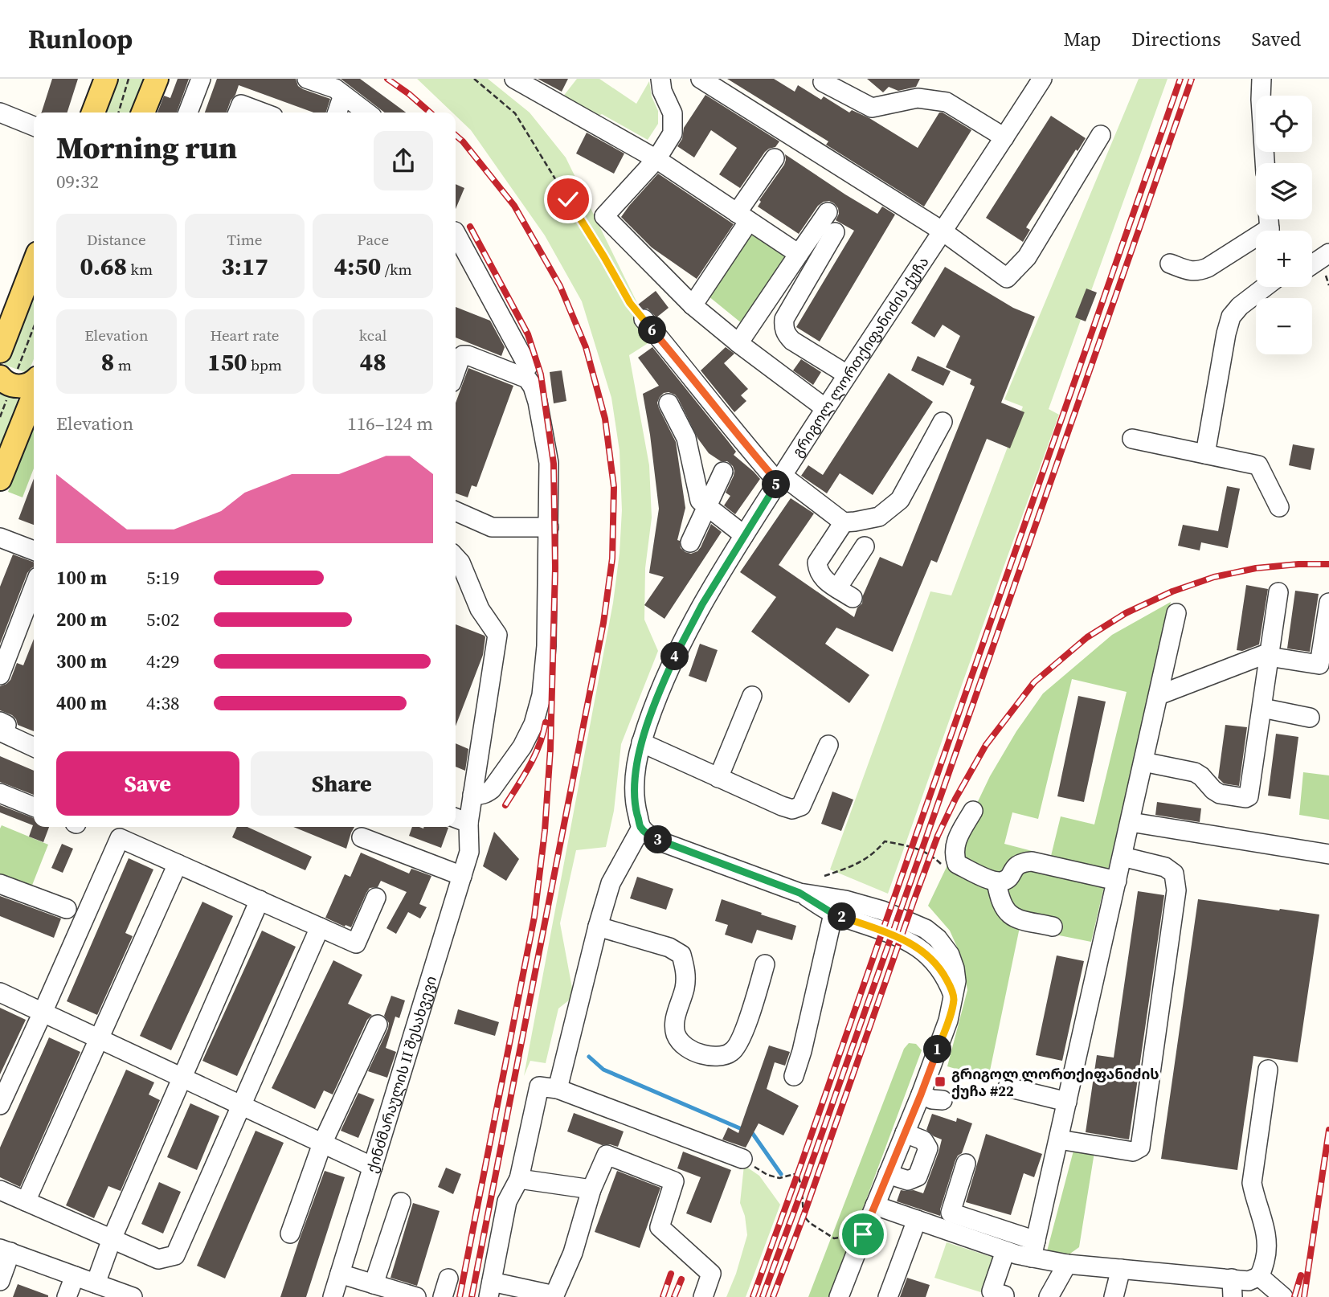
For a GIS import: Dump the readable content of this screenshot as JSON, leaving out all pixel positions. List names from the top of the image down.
{
  "streets": {
    "street": ["გრიგოლ ლორთქიფანიძის ქუჩა", "ქინძმარაულის II შესახვევი"]
  },
  "places": {
    "transit": ["გრიგოლ ლორთქიფანიძის ქუჩა #22"]
  },
  "page": {
    "header": "Runloop",
    "nav": ["Map", "Directions", "Saved"],
    "map_buttons": ["+", "−"],
    "heading": ["Morning run", "09:32"],
    "stats": [
      ["Distance", "0.68 km"],
      ["Time", "3:17"],
      ["Pace", "4:50 /km"],
      ["Elevation", "8 m"],
      ["Heart rate", "150 bpm"],
      ["kcal", "48"]
    ],
    "pins": [
      "6",
      "5",
      "4",
      "3",
      "2",
      "1"
    ],
    "chart": ["Elevation", "116–124 m"],
    "list": [
      {
        "name": "100 m",
        "note": "5:19"
      },
      {
        "name": "200 m",
        "note": "5:02"
      },
      {
        "name": "300 m",
        "note": "4:29"
      },
      {
        "name": "400 m",
        "note": "4:38"
      }
    ],
    "buttons": ["Save", "Share"]
  }
}
